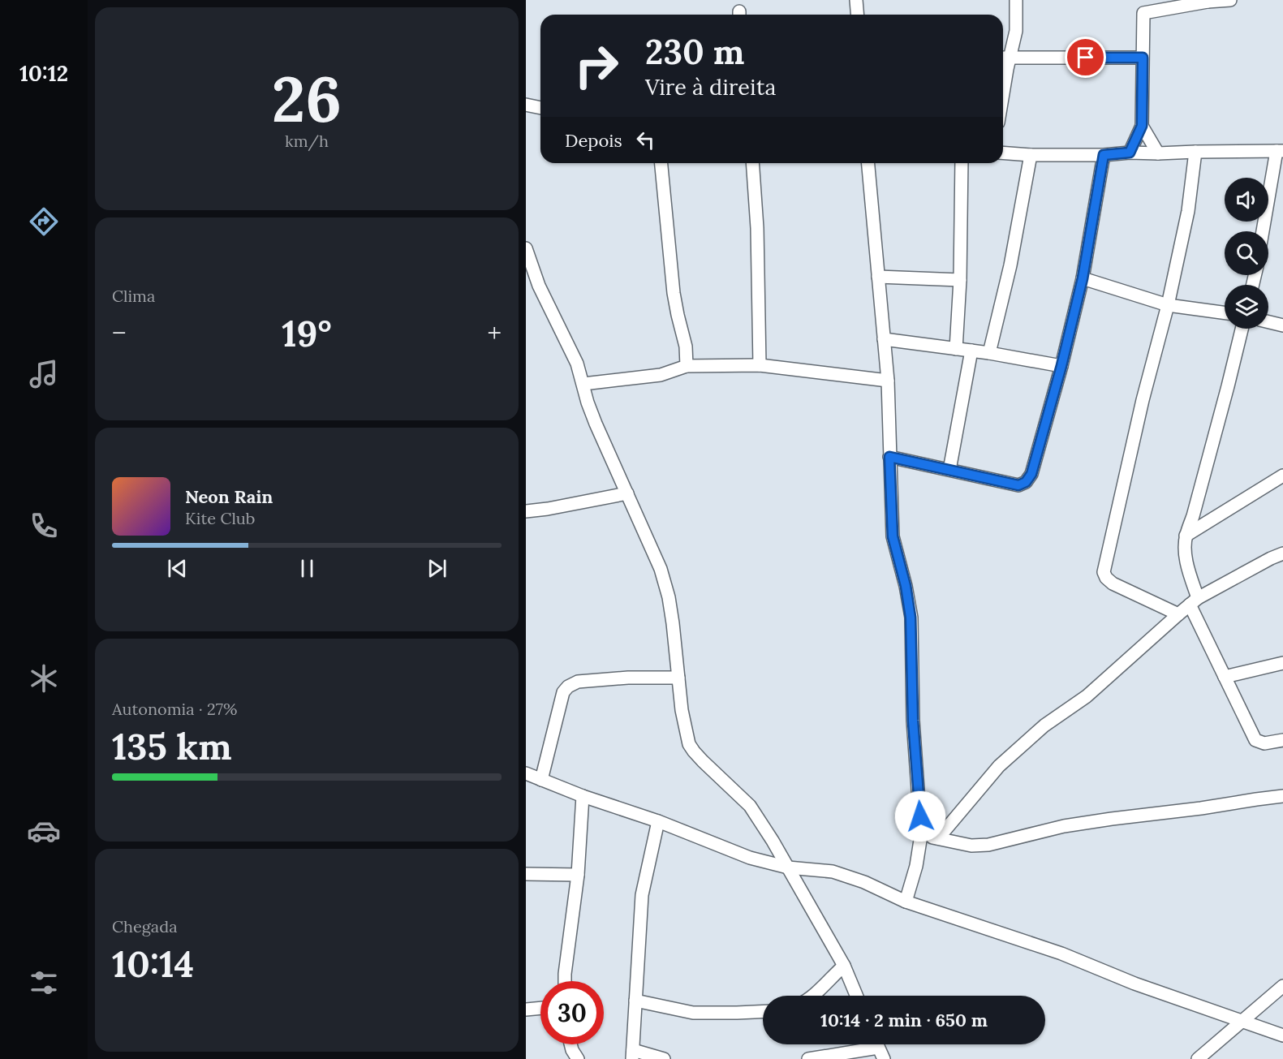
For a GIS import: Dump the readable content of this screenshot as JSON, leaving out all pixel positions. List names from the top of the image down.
{
  "page": {
    "tabs": "10:12",
    "tile": [
      ["26", "km/h"],
      "Clima",
      ["Autonomia · 27%", "135 km"],
      ["Chegada", "10:14"]
    ],
    "turn": ["230 m", "Vire à direita"],
    "then": "Depois",
    "heat": ["−", "19°", "+"],
    "song": ["Neon Rain", "Kite Club"],
    "limit": "30",
    "trip": "10:14 · 2 min · 650 m"
  }
}
